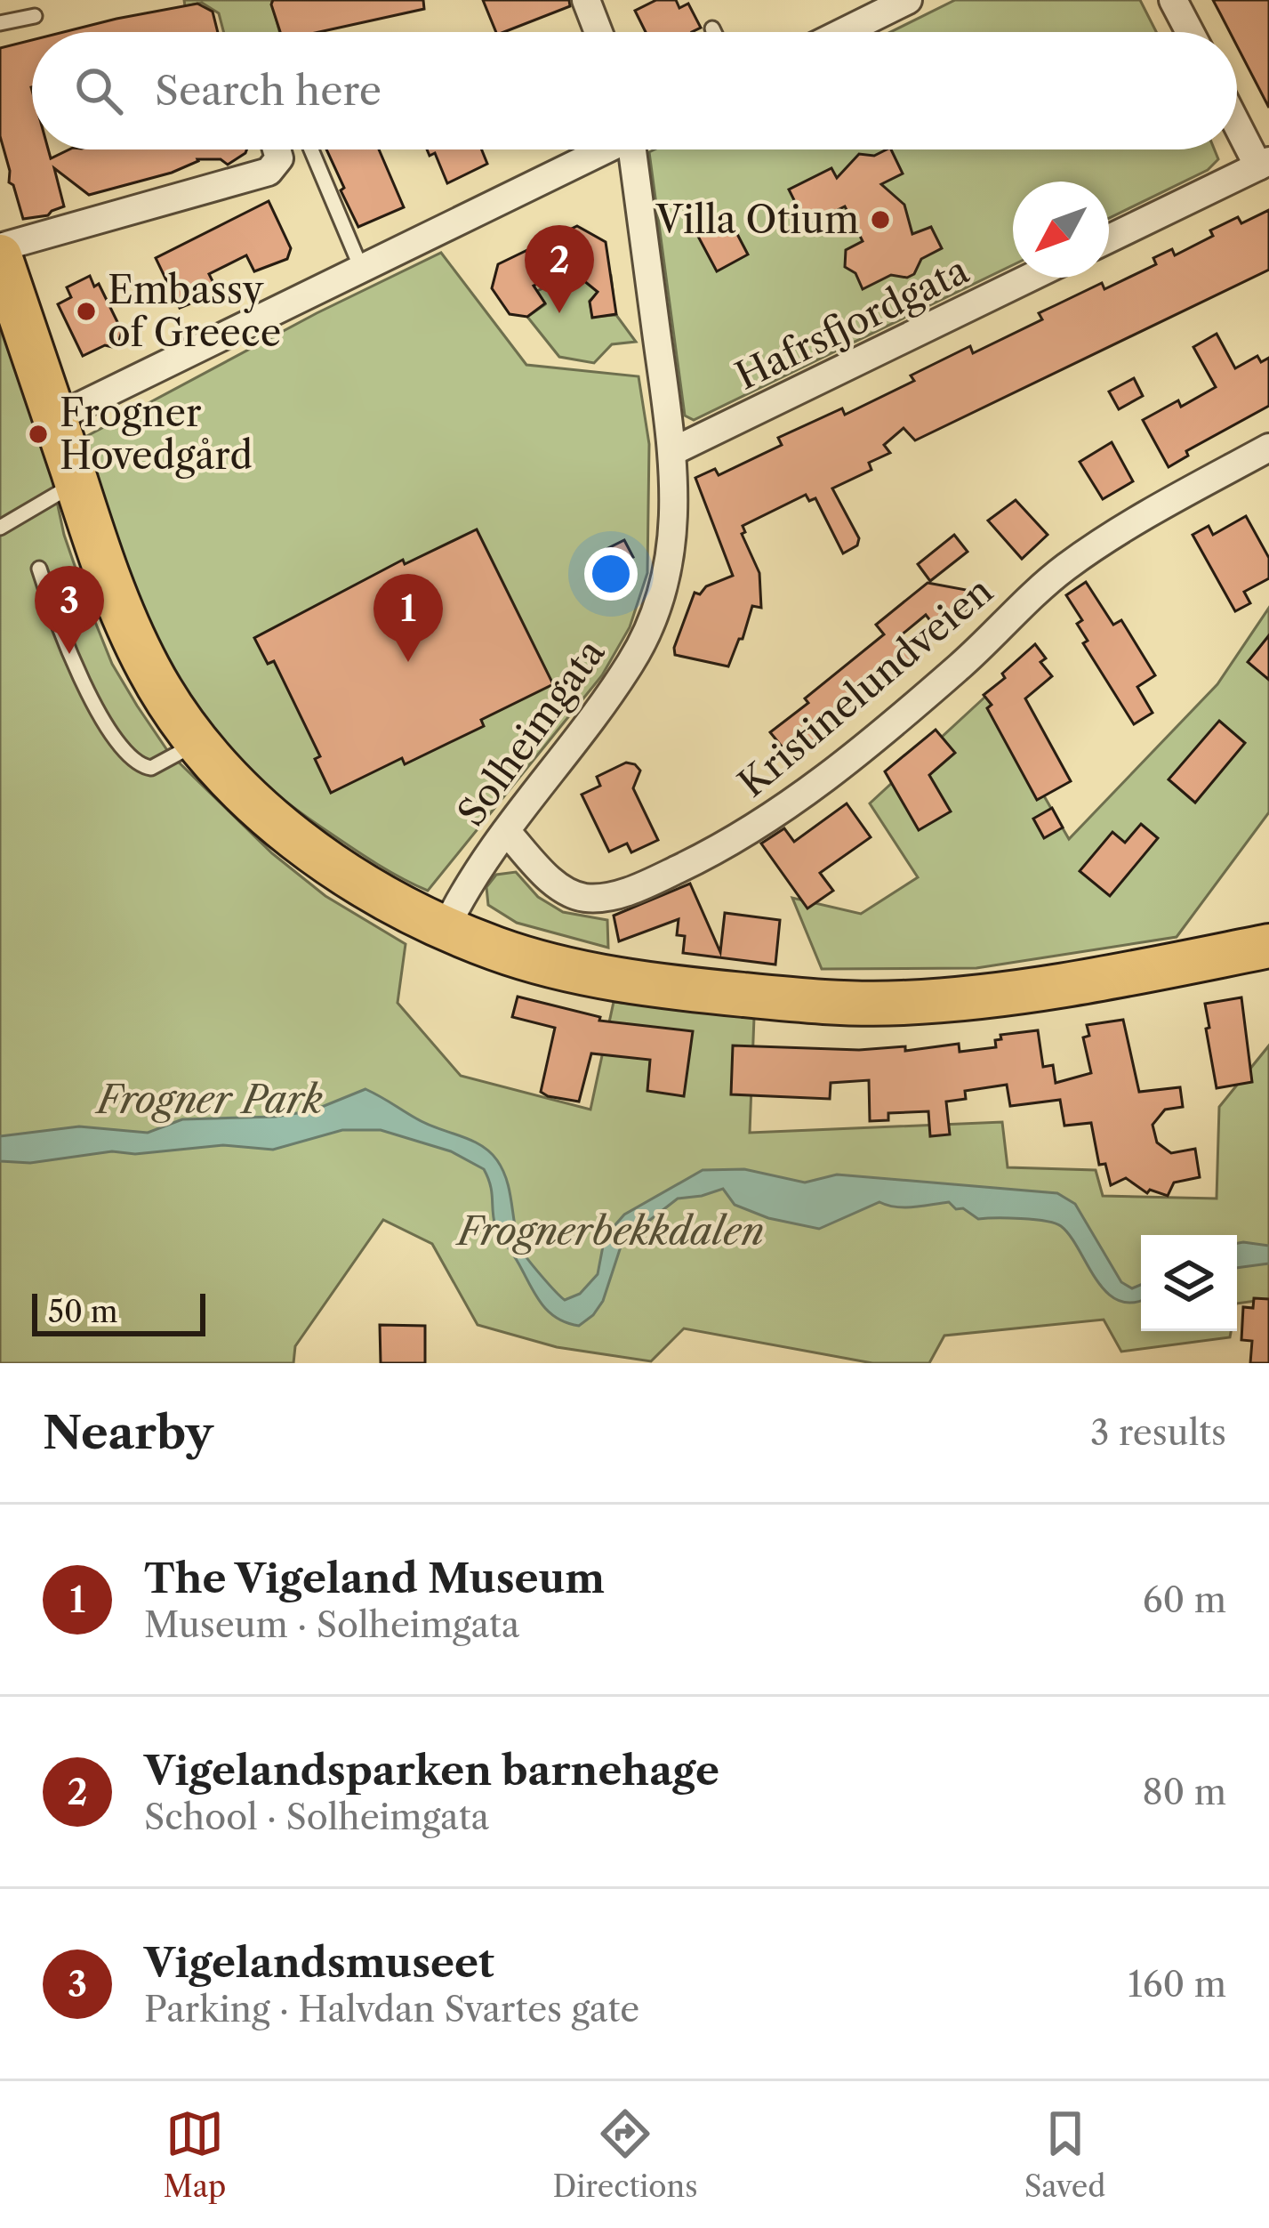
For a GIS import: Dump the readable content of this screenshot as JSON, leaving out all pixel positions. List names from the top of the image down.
{
  "streets": {
    "street": ["Hafrsfjordgata", "Kristinelundveien", "Solheimgata"]
  },
  "crossings": [
    ["Hafrsfjordgata", "Solheimgata"],
    ["Kristinelundveien", "Solheimgata"]
  ],
  "parks": ["Frogner Park", "Frognerbekkdalen"],
  "places": ["Villa Otium", "Embassy of Greece", "Frogner Hovedgård"],
  "scale_bar": "50 m",
  "north": "bottom left",
  "page": {
    "search": "Search here",
    "pins": ["2", "3", "1"],
    "scale": "50 m",
    "heading": ["Nearby", "3 results"],
    "list": [
      {
        "mark": "1",
        "name": "The Vigeland Museum",
        "note": "Museum · Solheimgata",
        "value": "60 m"
      },
      {
        "mark": "2",
        "name": "Vigelandsparken barnehage",
        "note": "School · Solheimgata",
        "value": "80 m"
      },
      {
        "mark": "3",
        "name": "Vigelandsmuseet",
        "note": "Parking · Halvdan Svartes gate",
        "value": "160 m"
      }
    ],
    "nav": ["Map", "Directions", "Saved"]
  }
}
